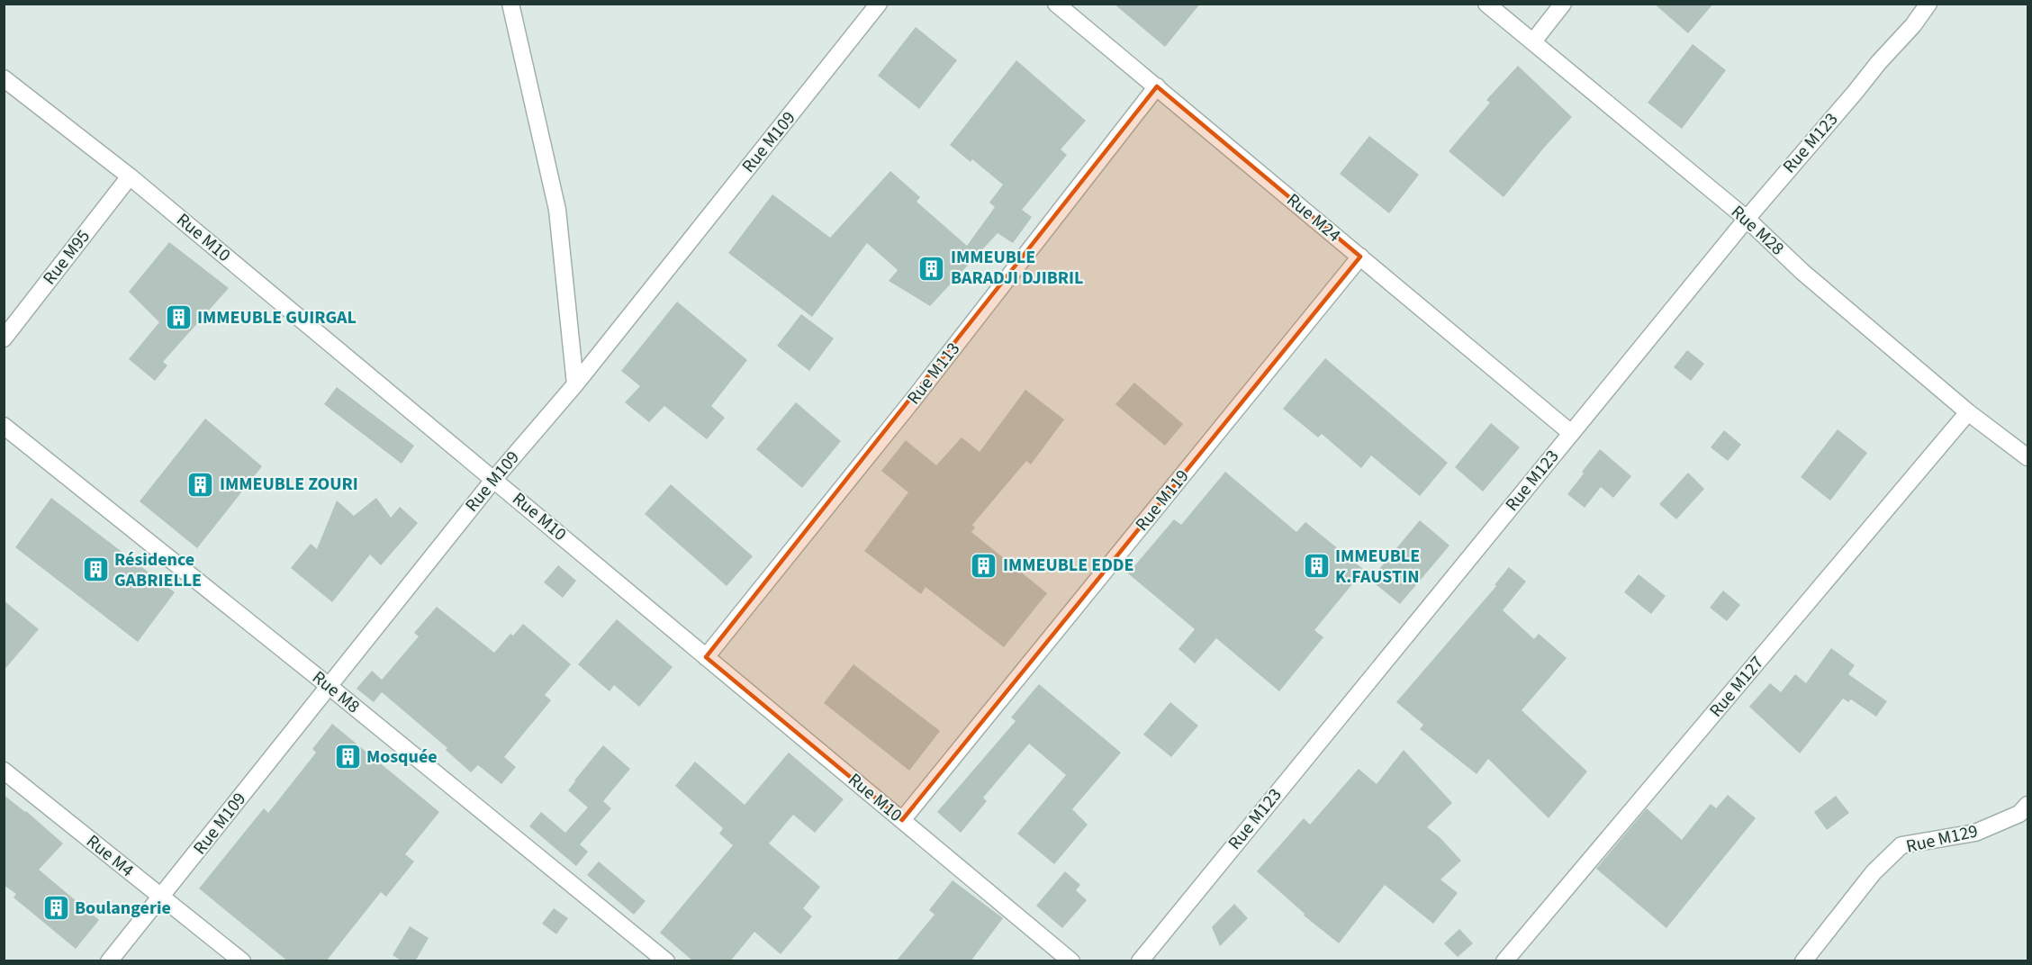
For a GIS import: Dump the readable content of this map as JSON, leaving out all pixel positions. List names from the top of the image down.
{
  "streets": {
    "street": [
      "Rue M109",
      "Rue M123",
      "Rue M24",
      "Rue M28",
      "Rue M10",
      "Rue M95",
      "Rue M113",
      "Rue M119",
      "Rue M127",
      "Rue M8",
      "Rue M129",
      "Rue M4"
    ]
  },
  "crossings": [
    ["Rue M109", "Rue M10"],
    ["Rue M109", "Rue M8"],
    ["Rue M109", "Rue M4"],
    ["Rue M123", "Rue M24"],
    ["Rue M123", "Rue M28"],
    ["Rue M24", "Rue M113"],
    ["Rue M24", "Rue M119"],
    ["Rue M28", "Rue M127"],
    ["Rue M10", "Rue M95"],
    ["Rue M10", "Rue M113"],
    ["Rue M10", "Rue M119"]
  ],
  "places": {
    "building": [
      "IMMEUBLE BARADJI DJIBRIL",
      "IMMEUBLE GUIRGAL",
      "IMMEUBLE ZOURI",
      "IMMEUBLE EDDE",
      "IMMEUBLE K.FAUSTIN",
      "Résidence GABRIELLE",
      "Mosquée",
      "Boulangerie"
    ]
  }
}
